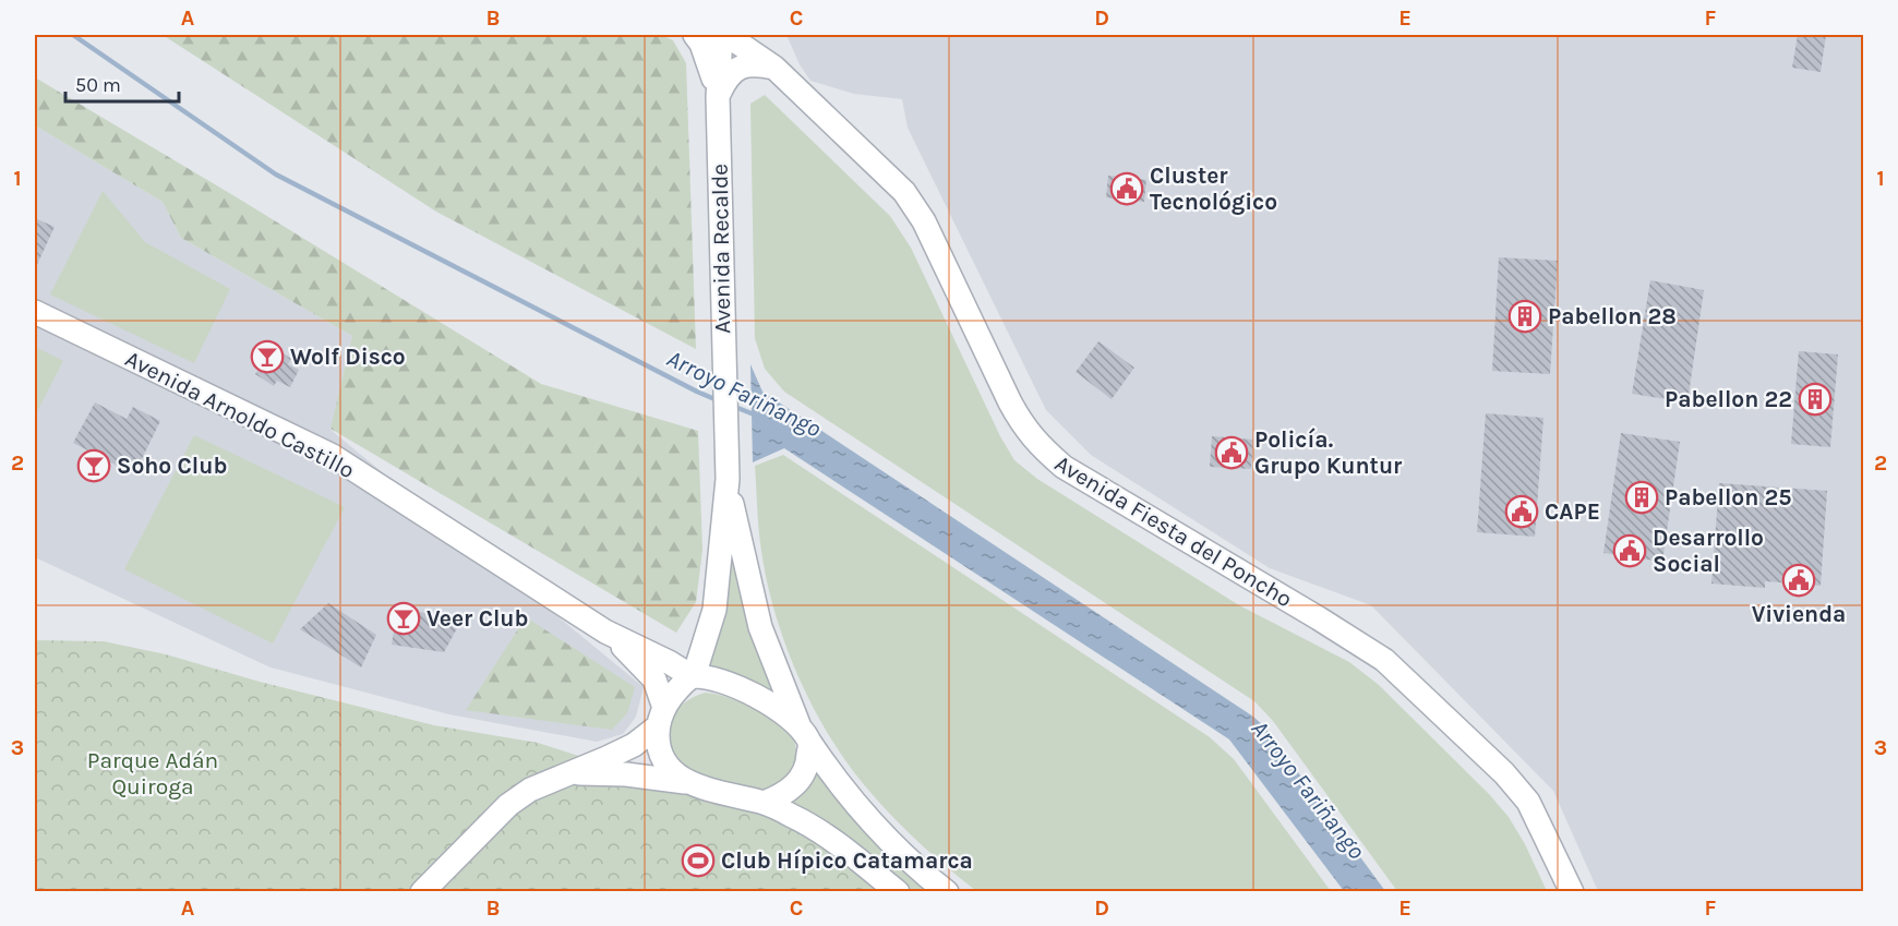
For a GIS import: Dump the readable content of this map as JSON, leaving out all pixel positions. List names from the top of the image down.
{
  "streets": {
    "main road": ["Avenida Recalde", "Avenida Arnoldo Castillo", "Avenida Fiesta del Poncho"]
  },
  "crossings": [
    ["Avenida Recalde", "Avenida Arnoldo Castillo"],
    ["Avenida Recalde", "Avenida Fiesta del Poncho"]
  ],
  "water": ["Arroyo Fariñango"],
  "parks": ["Parque Adán Quiroga"],
  "places": {
    "public building": [
      "Cluster Tecnológico",
      "Policía. Grupo Kuntur",
      "CAPE",
      "Desarrollo Social",
      "Vivienda"
    ],
    "building": ["Pabellon 28", "Pabellon 22", "Pabellon 25"],
    "bar": ["Wolf Disco", "Soho Club", "Veer Club"],
    "sports": ["Club Hípico Catamarca"]
  },
  "scale_bar": "50 m",
  "grid": {
    "columns": [
      "A",
      "B",
      "C",
      "D",
      "E",
      "F"
    ],
    "rows": ["1", "2", "3"]
  }
}
